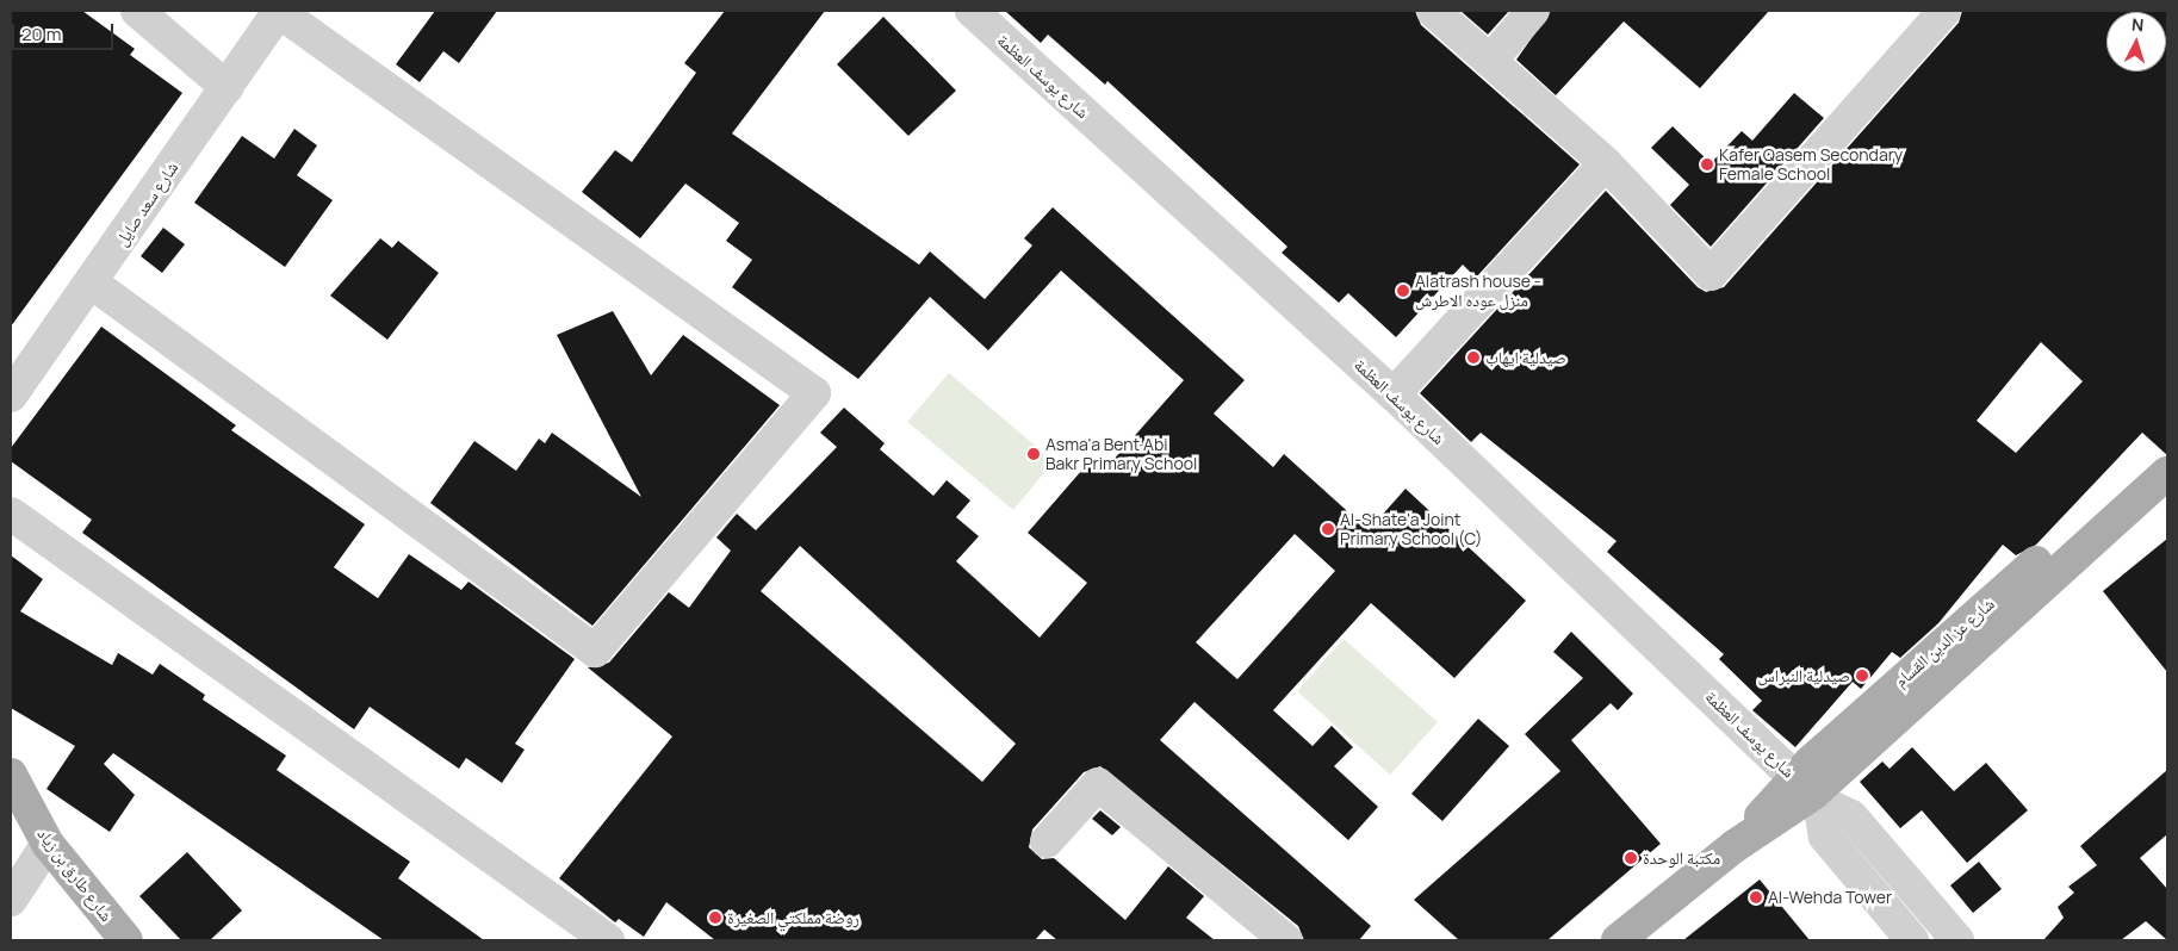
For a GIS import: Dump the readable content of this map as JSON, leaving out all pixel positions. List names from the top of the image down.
{
  "streets": {
    "main road": ["شارع عز الدين القسام", "شارع طارق بن زياد"],
    "street": ["شارع يوسف العظمة", "شارع سعد صايل"]
  },
  "crossings": [
    ["شارع يوسف العظمة", "شارع عز الدين القسام"]
  ],
  "places": [
    "Kafer Qasem Secondary Female School",
    "Alatrash house - منزل عوده الاطرش",
    "صيدلية ايهاب",
    "Asma'a Bent Abi Bakr Primary School",
    "Al-Shate'a Joint Primary School (C)",
    "صيدلية النبراس",
    "مكتبة الوحدة",
    "Al-Wehda Tower",
    "روضة مملكتي الصغيرة"
  ],
  "scale_bar": "20 m",
  "north": "top"
}
